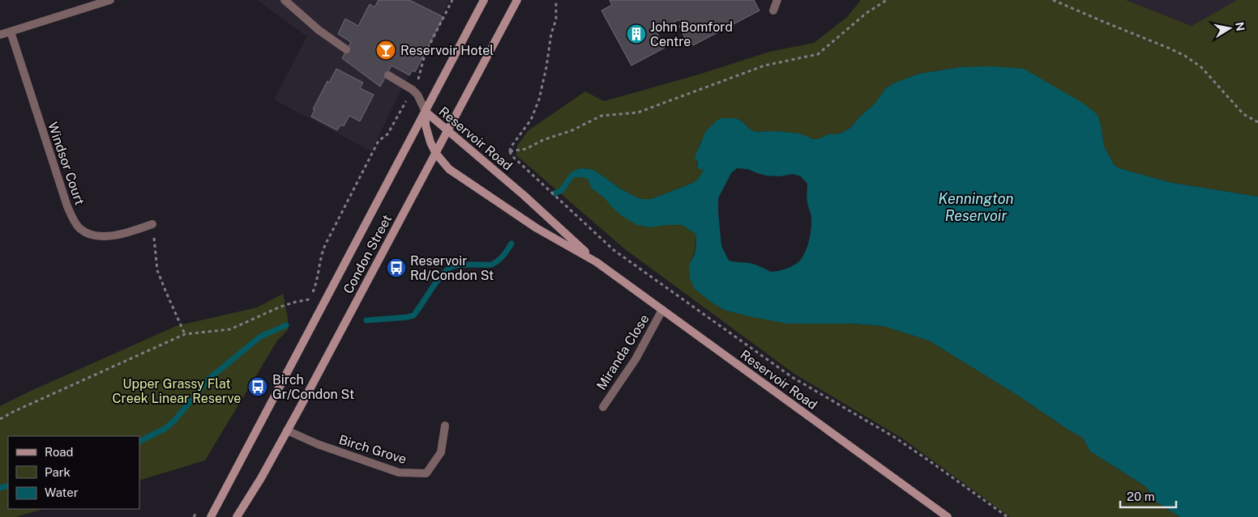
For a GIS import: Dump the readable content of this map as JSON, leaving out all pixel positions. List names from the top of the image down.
{
  "streets": {
    "main road": ["Reservoir Road", "Condon Street"],
    "street": ["Windsor Court", "Miranda Close", "Birch Grove"]
  },
  "crossings": [
    ["Reservoir Road", "Condon Street"],
    ["Reservoir Road", "Miranda Close"],
    ["Condon Street", "Birch Grove"]
  ],
  "water": ["Kennington Reservoir"],
  "parks": ["Upper Grassy Flat Creek Linear Reserve"],
  "places": {
    "building": ["John Bomford Centre"],
    "bar": ["Reservoir Hotel"],
    "bus stop": ["Reservoir Rd/Condon St", "Birch Gr/Condon St"]
  },
  "legend": ["Road", "Park", "Water"],
  "scale_bar": "20 m",
  "north": "right"
}
